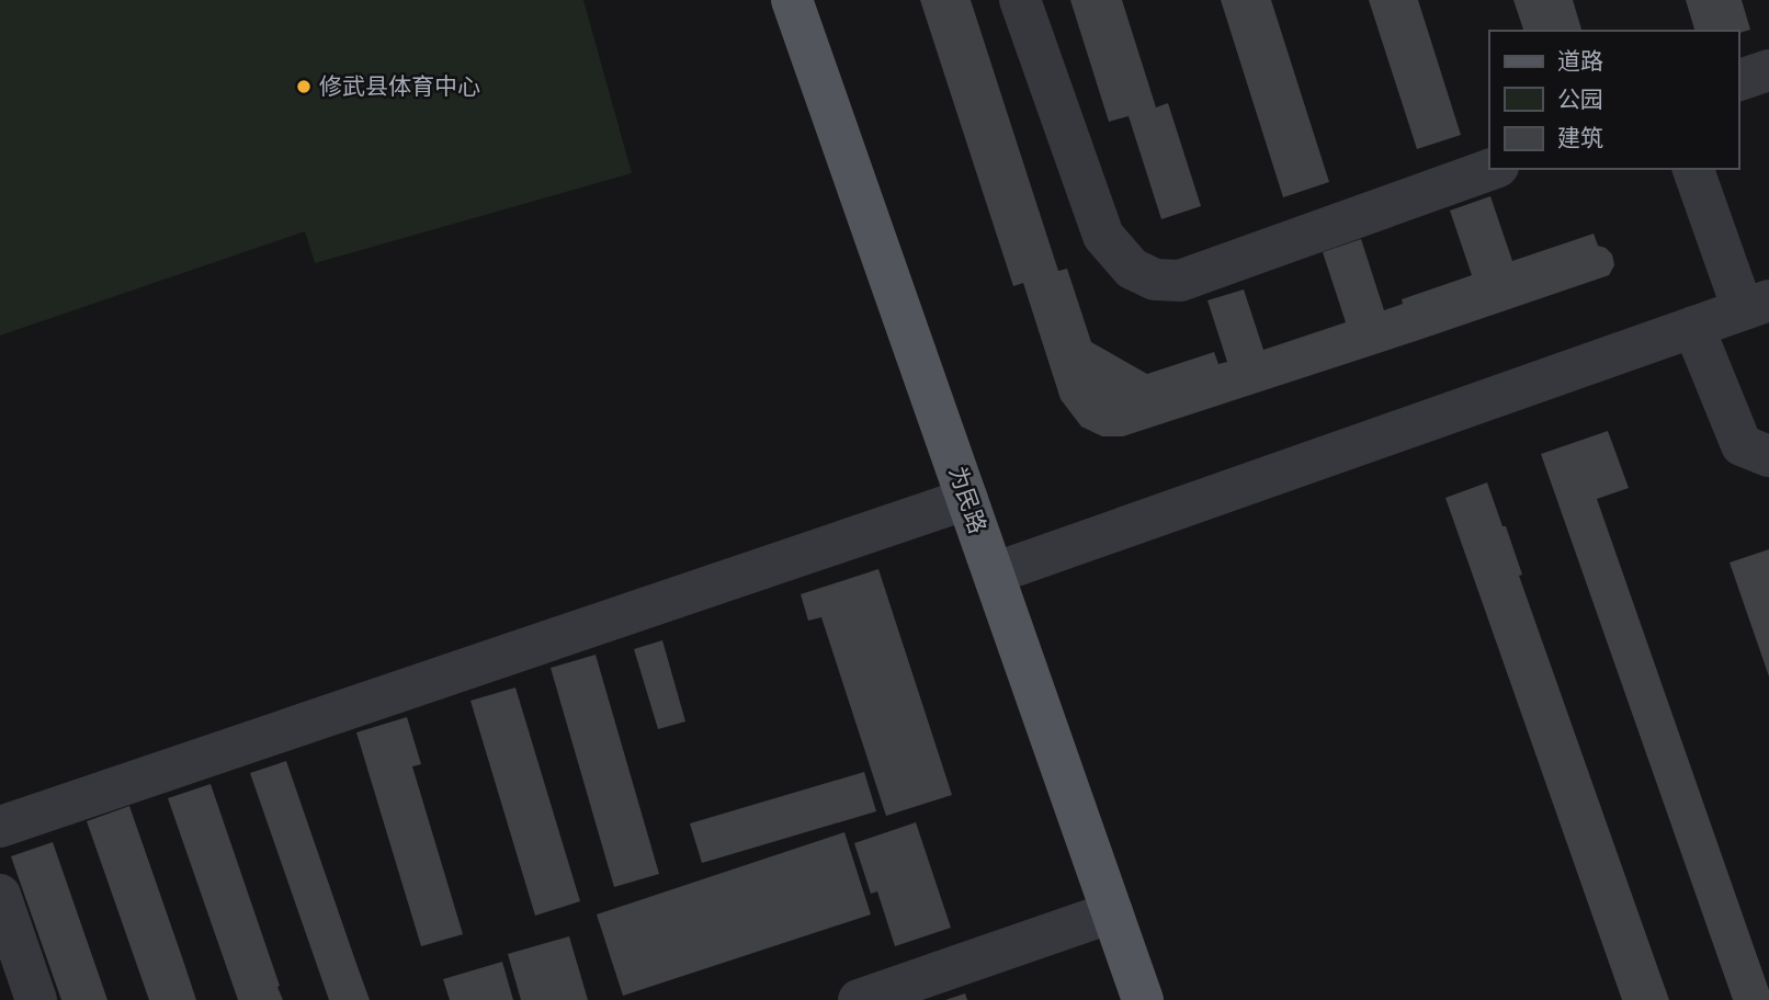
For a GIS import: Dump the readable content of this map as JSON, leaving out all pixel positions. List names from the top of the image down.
{
  "streets": {
    "main road": ["为民路"]
  },
  "places": ["修武县体育中心"],
  "legend": ["道路", "公园", "建筑"]
}
